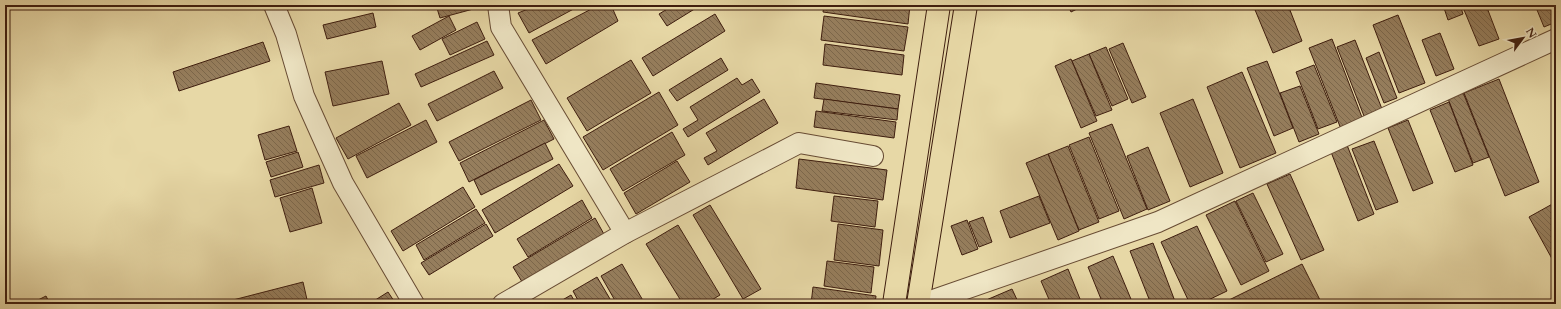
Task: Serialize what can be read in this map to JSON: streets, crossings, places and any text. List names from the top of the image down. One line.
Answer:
{"north":"top right"}
